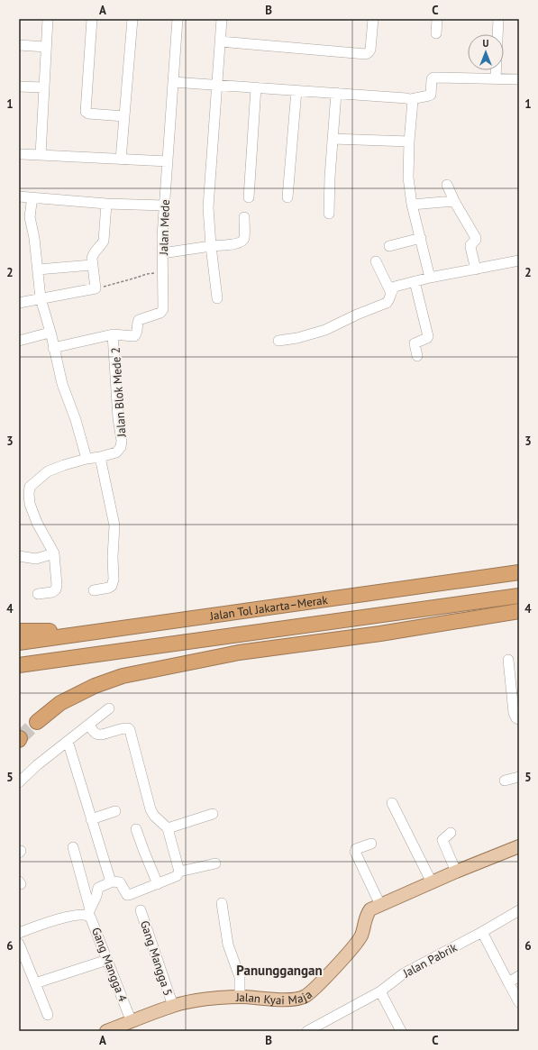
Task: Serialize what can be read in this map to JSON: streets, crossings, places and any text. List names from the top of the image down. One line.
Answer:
{"streets":{"highway":["Jalan Tol Jakarta–Merak"],"main road":["Jalan Kyai Maja"],"street":["Jalan Mede","Jalan Blok Mede 2","Gang Mangga 5","Jalan Pabrik","Gang Mangga 4"]},"crossings":[["Jalan Mede","Jalan Blok Mede 2"],["Gang Mangga 5","Jalan Kyai Maja"],["Gang Mangga 4","Jalan Kyai Maja"]],"districts":["Panunggangan"],"north":"top","grid":{"columns":["A","B","C"],"rows":["1","2","3","4","5","6"]}}
